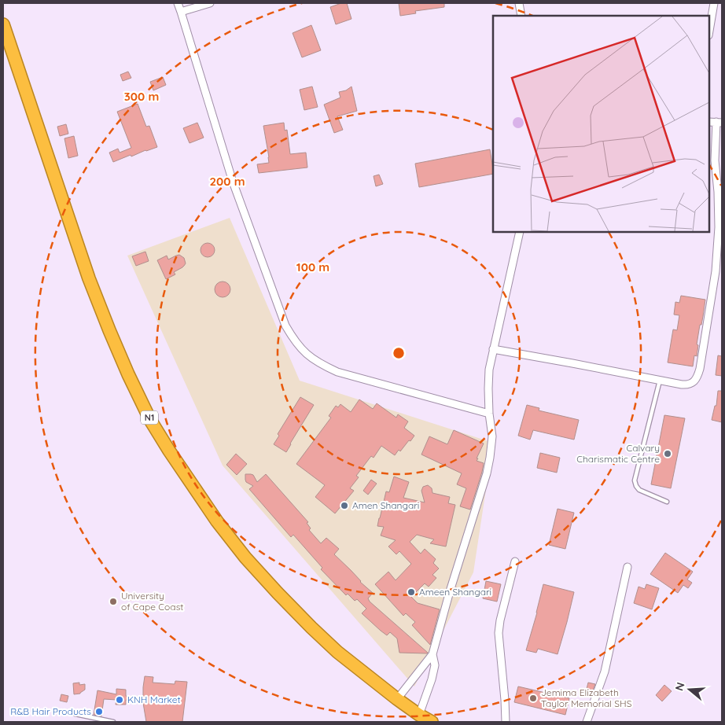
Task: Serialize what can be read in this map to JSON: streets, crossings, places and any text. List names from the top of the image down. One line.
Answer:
{"streets":{"highway":["N1"]},"places":["Calvary Charismatic Centre","Amen Shangari","Ameen Shangari","University of Cape Coast","Jemima Elizabeth Taylor Memorial SHS","KNH Market","R&B Hair Products"],"north":"left","rings":["300 m","200 m","100 m"]}
